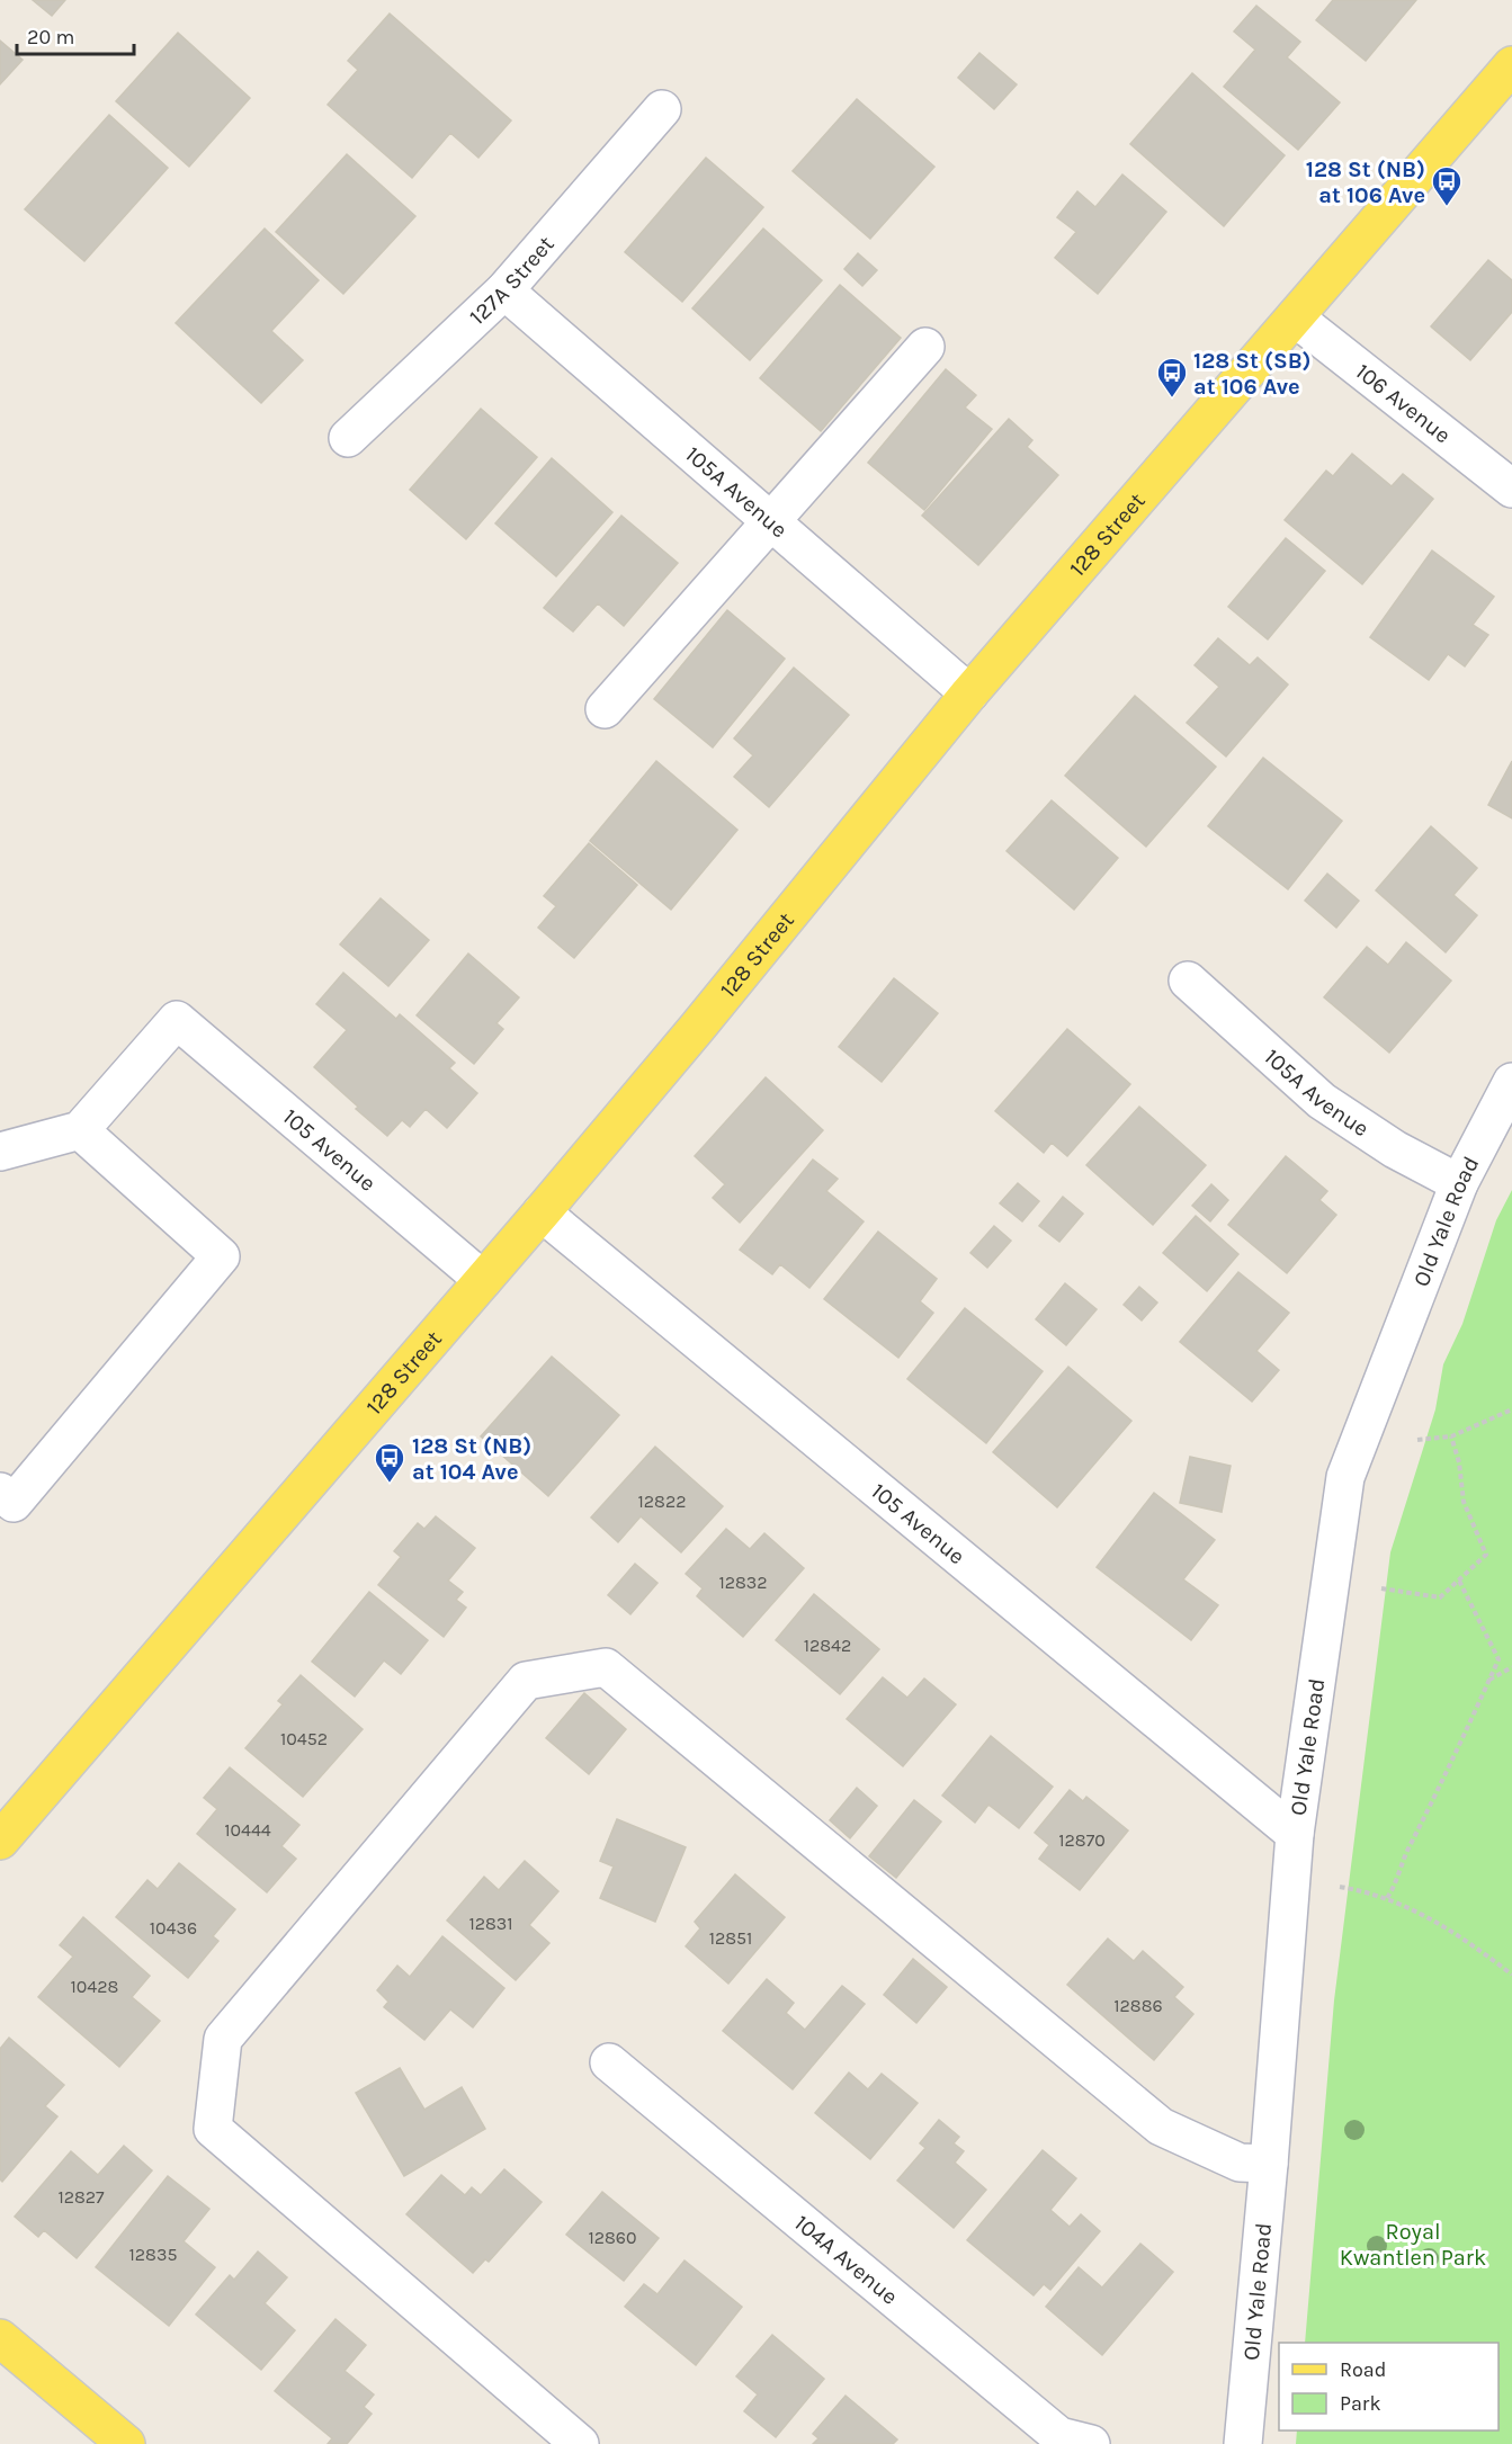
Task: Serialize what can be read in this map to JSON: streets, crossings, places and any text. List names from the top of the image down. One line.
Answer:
{"streets":{"main road":["128 Street"],"street":["127A Street","106 Avenue","105A Avenue","105 Avenue","Old Yale Road","104A Avenue"]},"crossings":[["127A Street","105A Avenue"],["106 Avenue","128 Street"],["105A Avenue","128 Street"],["105A Avenue","Old Yale Road"],["128 Street","105 Avenue"],["105 Avenue","Old Yale Road"]],"parks":["Royal Kwantlen Park"],"places":{"bus stop":["128 St (NB) at 106 Ave","128 St (SB) at 106 Ave","128 St (NB) at 104 Ave"]},"house_numbers":["12822","12832","12842","10452","10444","12870","12831","10436","12851","10428","12886","12827","12860","12835"],"legend":["Road","Park"],"scale_bar":"20 m"}
